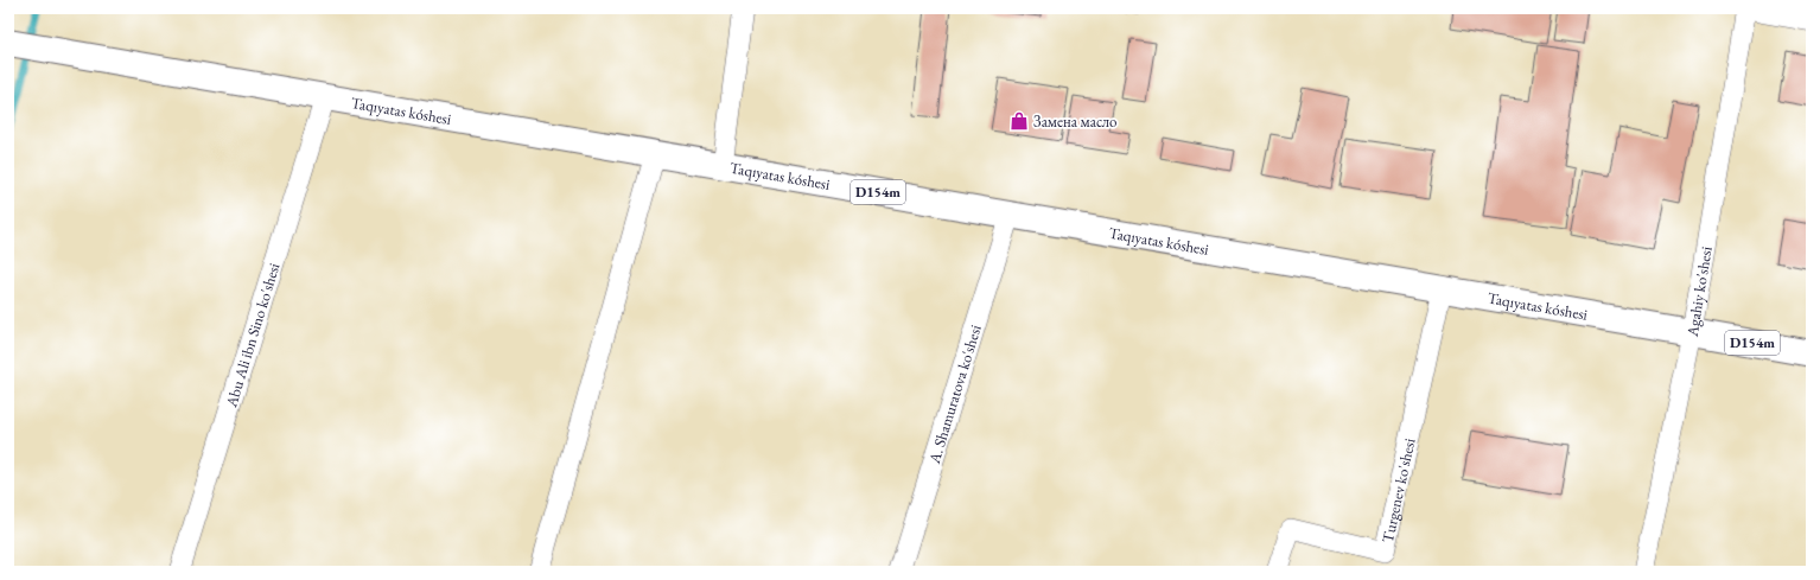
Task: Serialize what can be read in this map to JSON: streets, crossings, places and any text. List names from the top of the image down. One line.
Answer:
{"streets":{"main road":["Taqıyatas kóshesi","D154m"],"street":["Agahiy ko'shesi","Abu Ali ibn Sino ko'shesi","A. Shamuratova ko'shesi","Turgenev ko'shesi"]},"crossings":[["Taqıyatas kóshesi","D154m"],["Taqıyatas kóshesi","Agahiy ko'shesi"],["Taqıyatas kóshesi","Abu Ali ibn Sino ko'shesi"],["Taqıyatas kóshesi","A. Shamuratova ko'shesi"],["Taqıyatas kóshesi","Turgenev ko'shesi"],["D154m","Agahiy ko'shesi"]],"places":{"shop":["Замена масло"]}}
